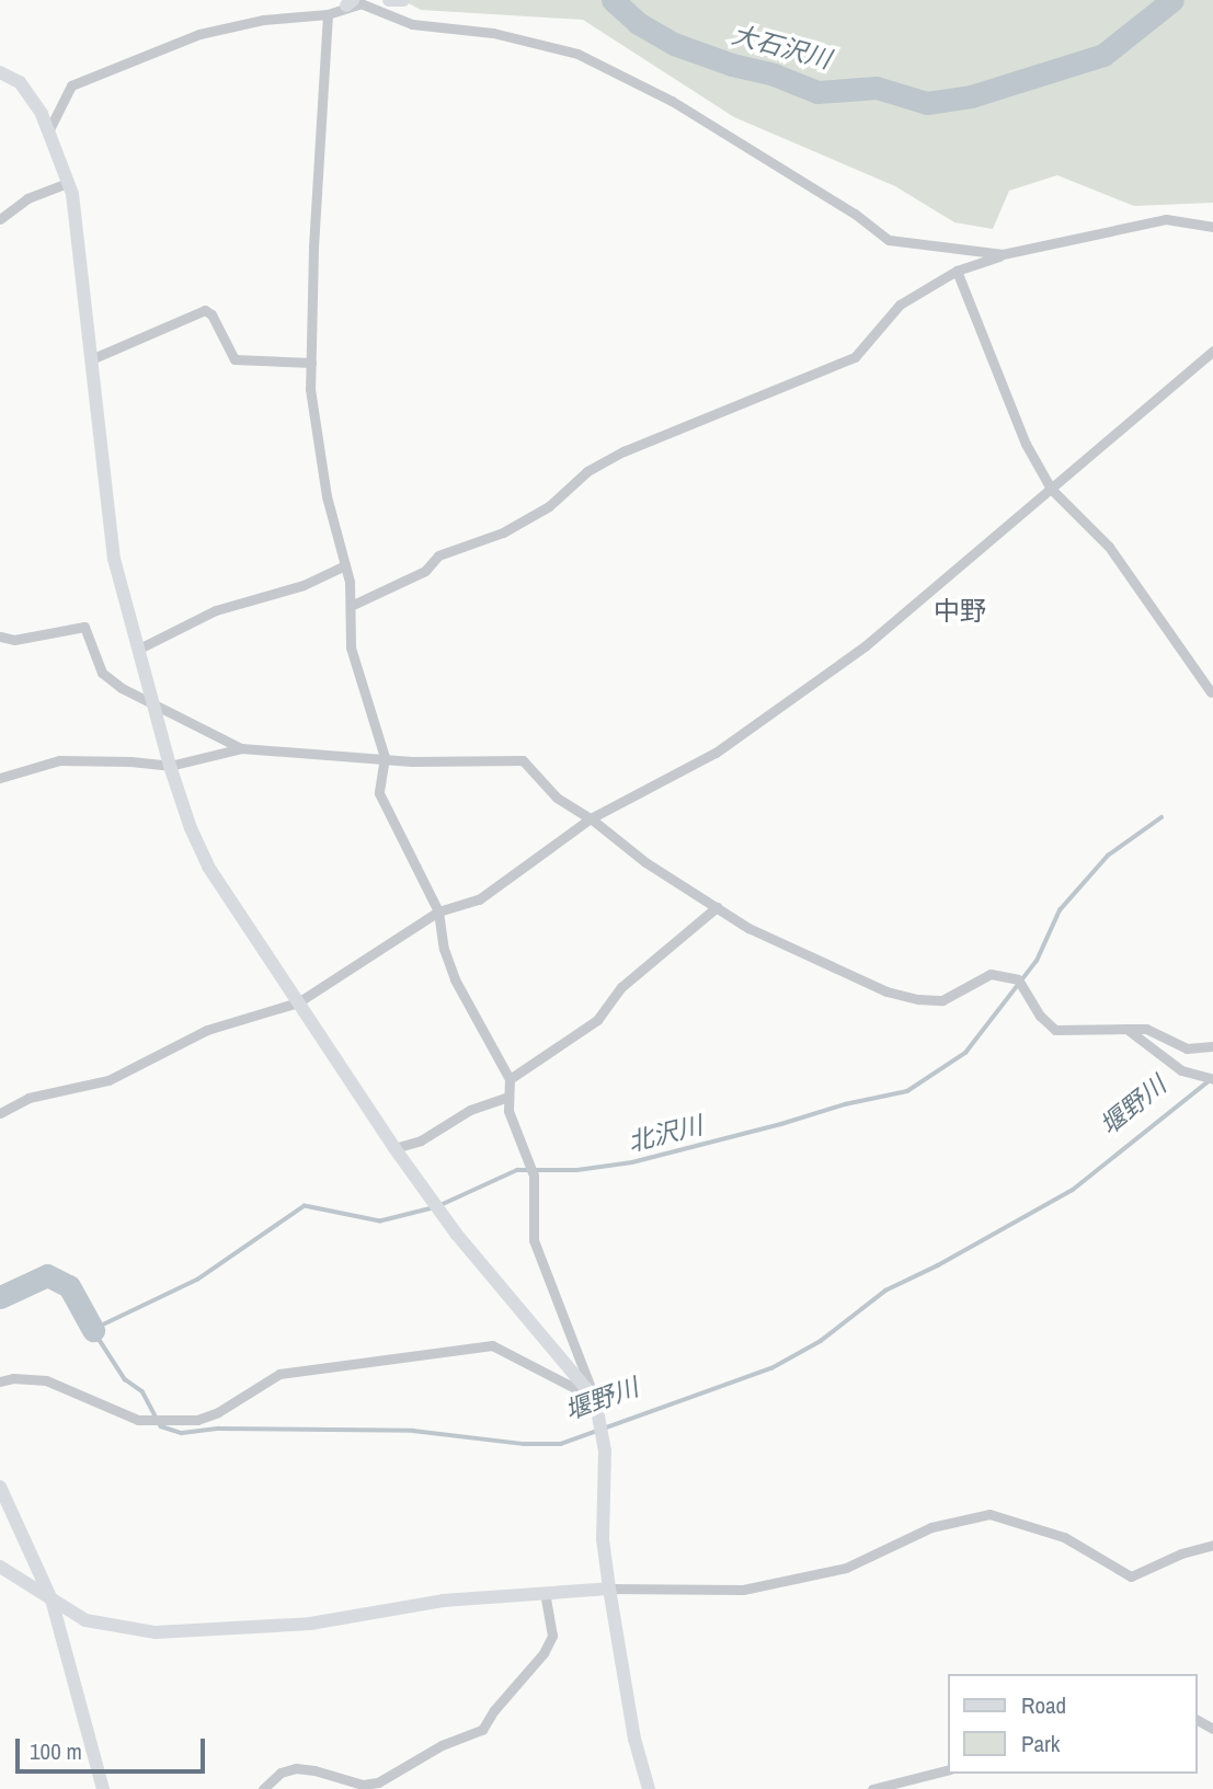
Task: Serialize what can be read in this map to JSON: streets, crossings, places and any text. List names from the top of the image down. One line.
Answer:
{"districts":["中野"],"water":["大石沢川","堰野川","北沢川"],"legend":["Road","Park"],"scale_bar":"100 m"}
